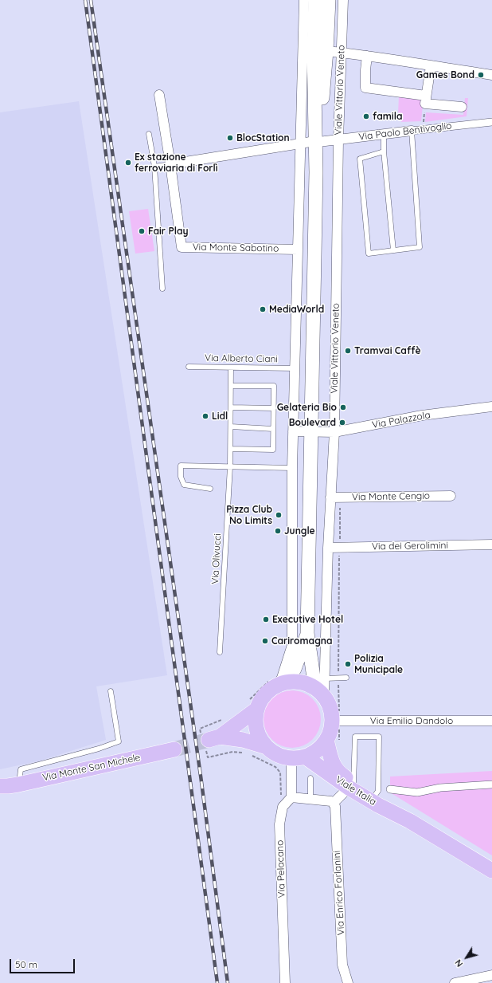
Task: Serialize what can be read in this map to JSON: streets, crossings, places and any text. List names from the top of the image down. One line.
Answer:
{"streets":{"main road":["Viale Vittorio Veneto","Via Monte San Michele","Viale Italia"],"street":["Via Paolo Bentivoglio","Via Monte Sabotino","Via Palazzola","Via Monte Cengio","Via dei Gerolimini","Via Emilio Dandolo","Via Pelacano","Via Enrico Forlanini"],"lane":["Via Alberto Ciani","Via Olivucci"]},"crossings":[["Viale Vittorio Veneto","Via Paolo Bentivoglio"],["Viale Vittorio Veneto","Via Monte Sabotino"],["Viale Vittorio Veneto","Via Alberto Ciani"],["Viale Vittorio Veneto","Via Palazzola"],["Viale Vittorio Veneto","Via Monte Cengio"],["Viale Vittorio Veneto","Via dei Gerolimini"],["Viale Vittorio Veneto","Via Emilio Dandolo"],["Viale Vittorio Veneto","Viale Italia"],["Via Paolo Bentivoglio","Via Monte Sabotino"],["Via Alberto Ciani","Via Olivucci"],["Via Emilio Dandolo","Viale Italia"]],"places":["Games Bond","famila","BlocStation","Ex stazione ferroviaria di Forlì","Fair Play","MediaWorld","Tramvai Caffè","Gelateria Bio","Lidl","Boulevard","Pizza Club No Limits","Jungle","Executive Hotel","Cariromagna","Polizia Municipale"],"scale_bar":"50 m","north":"bottom left"}
